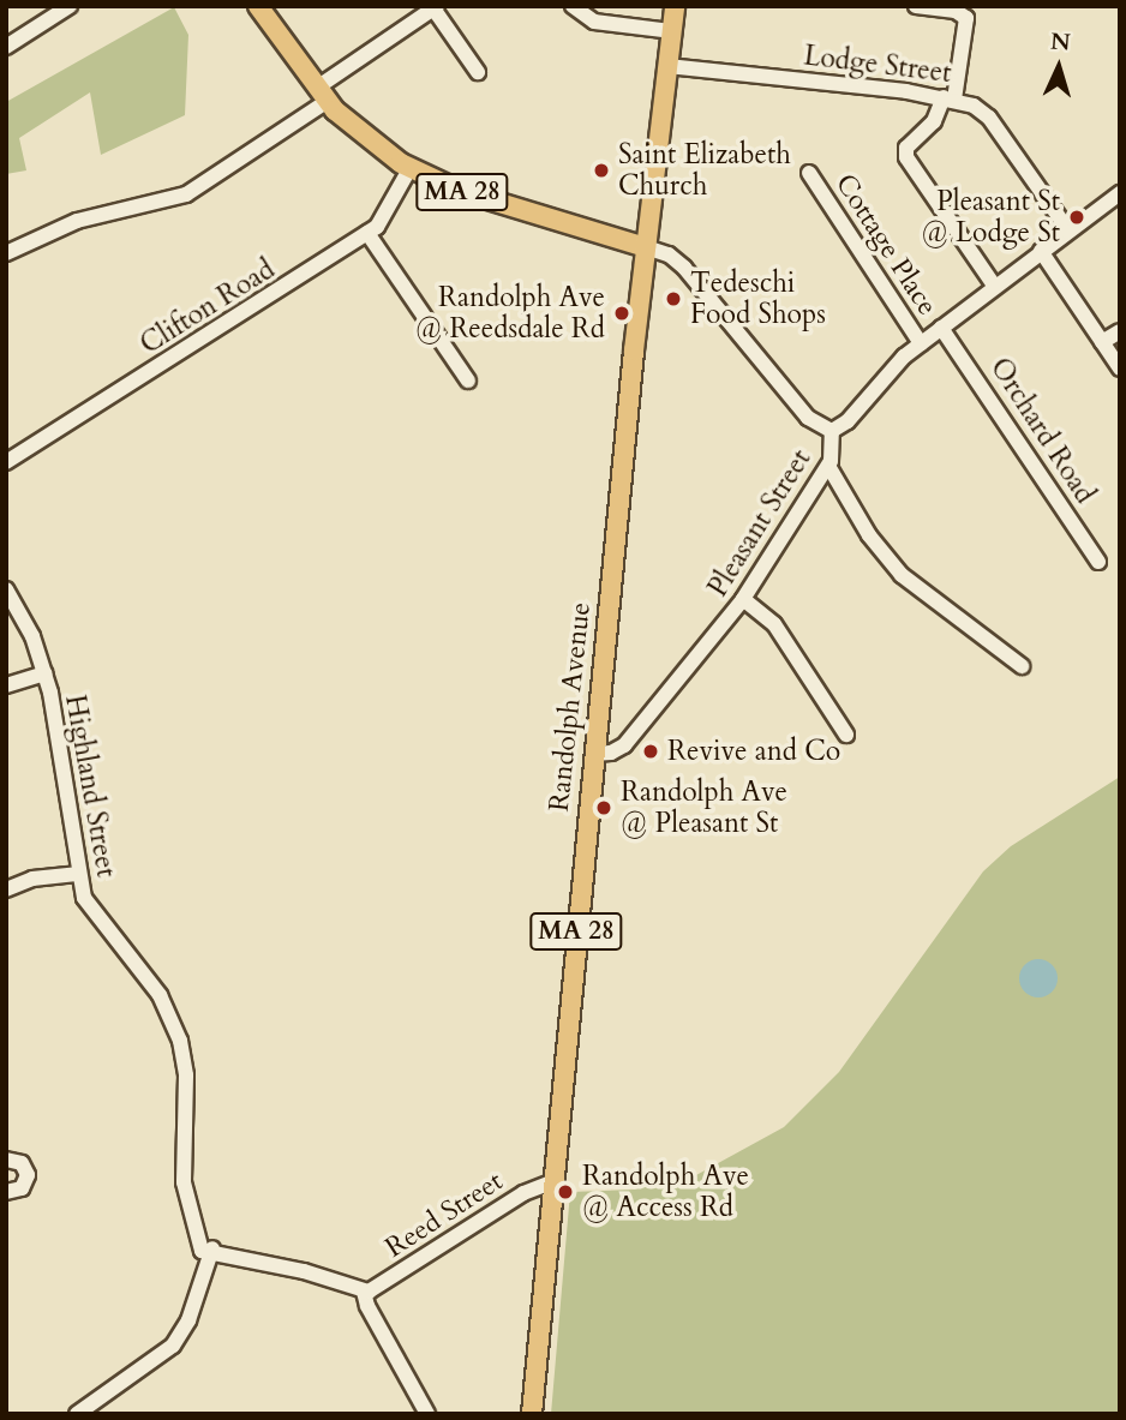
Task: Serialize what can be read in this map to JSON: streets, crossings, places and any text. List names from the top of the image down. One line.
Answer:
{"streets":{"main road":["MA 28","Randolph Avenue"],"street":["Lodge Street","Cottage Place","Clifton Road","Orchard Road","Pleasant Street","Highland Street","Reed Street"]},"crossings":[["Lodge Street","Pleasant Street"],["Lodge Street","Randolph Avenue"],["MA 28","Clifton Road"],["MA 28","Randolph Avenue"],["Cottage Place","Pleasant Street"],["Orchard Road","Pleasant Street"],["Pleasant Street","Randolph Avenue"],["Randolph Avenue","Reed Street"]],"places":["Saint Elizabeth Church","Pleasant St @ Lodge St","Tedeschi Food Shops","Randolph Ave @ Reedsdale Rd","Revive and Co","Randolph Ave @ Pleasant St","Randolph Ave @ Access Rd"],"north":"top"}
